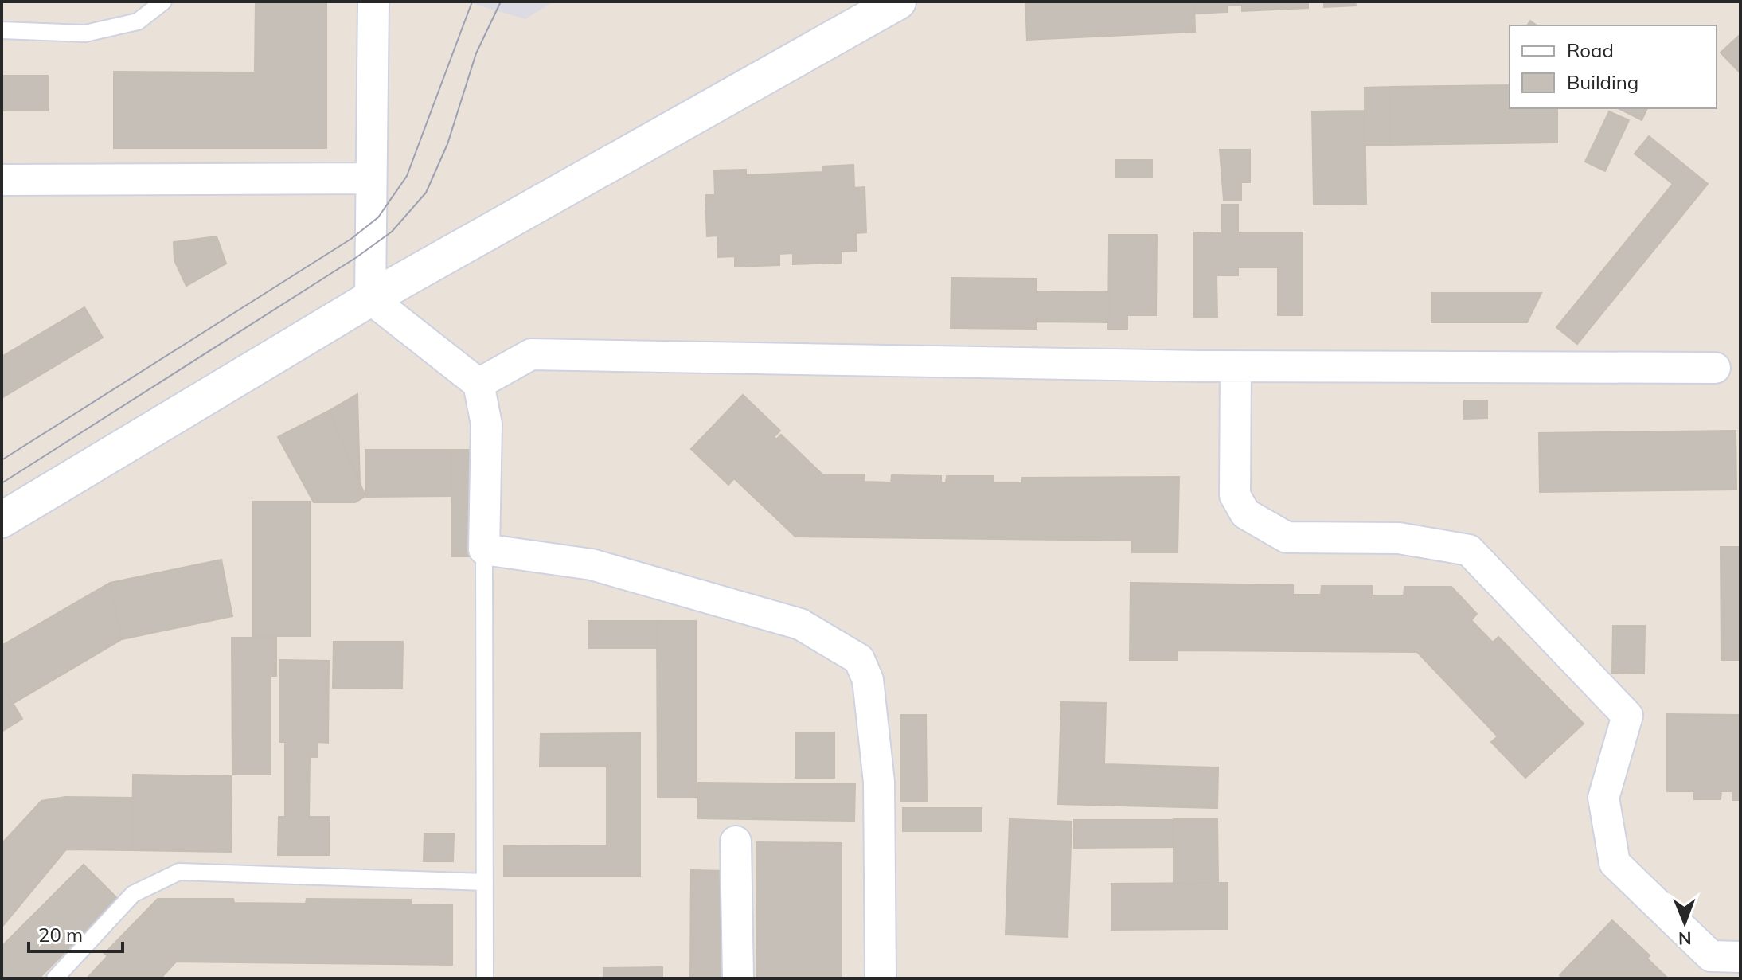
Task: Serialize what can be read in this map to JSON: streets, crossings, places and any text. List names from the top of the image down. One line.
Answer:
{"legend":["Road","Building"],"scale_bar":"20 m","north":"bottom"}
